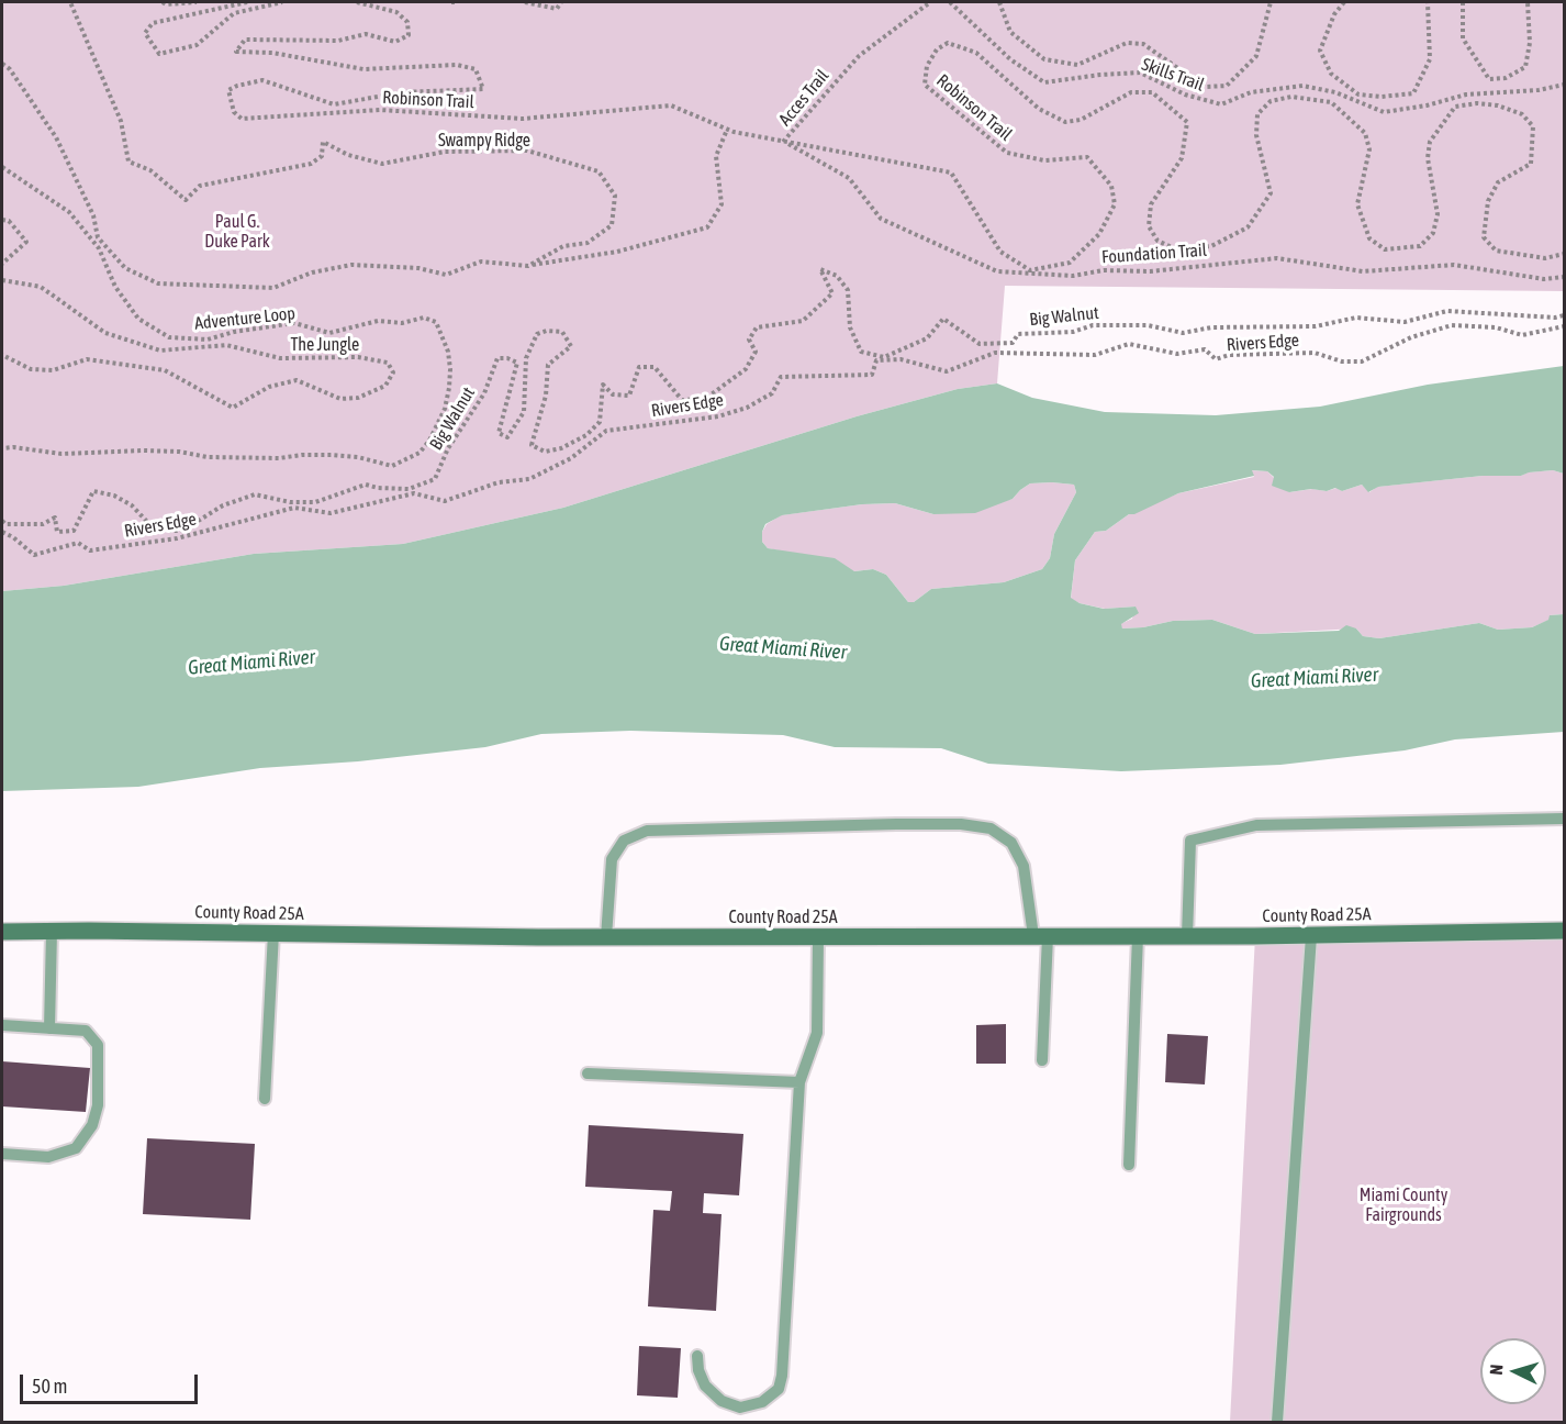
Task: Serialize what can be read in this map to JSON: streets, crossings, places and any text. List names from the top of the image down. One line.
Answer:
{"streets":{"main road":["County Road 25A"],"path":["Skills Trail","Acces Trail","Robinson Trail","Swampy Ridge","Foundation Trail","Big Walnut","Adventure Loop","Rivers Edge","The Jungle"]},"crossings":[["Acces Trail","Robinson Trail"],["Acces Trail","Foundation Trail"],["Robinson Trail","Foundation Trail"]],"water":["Great Miami River"],"parks":["Paul G. Duke Park","Miami County Fairgrounds"],"scale_bar":"50 m","north":"left"}
